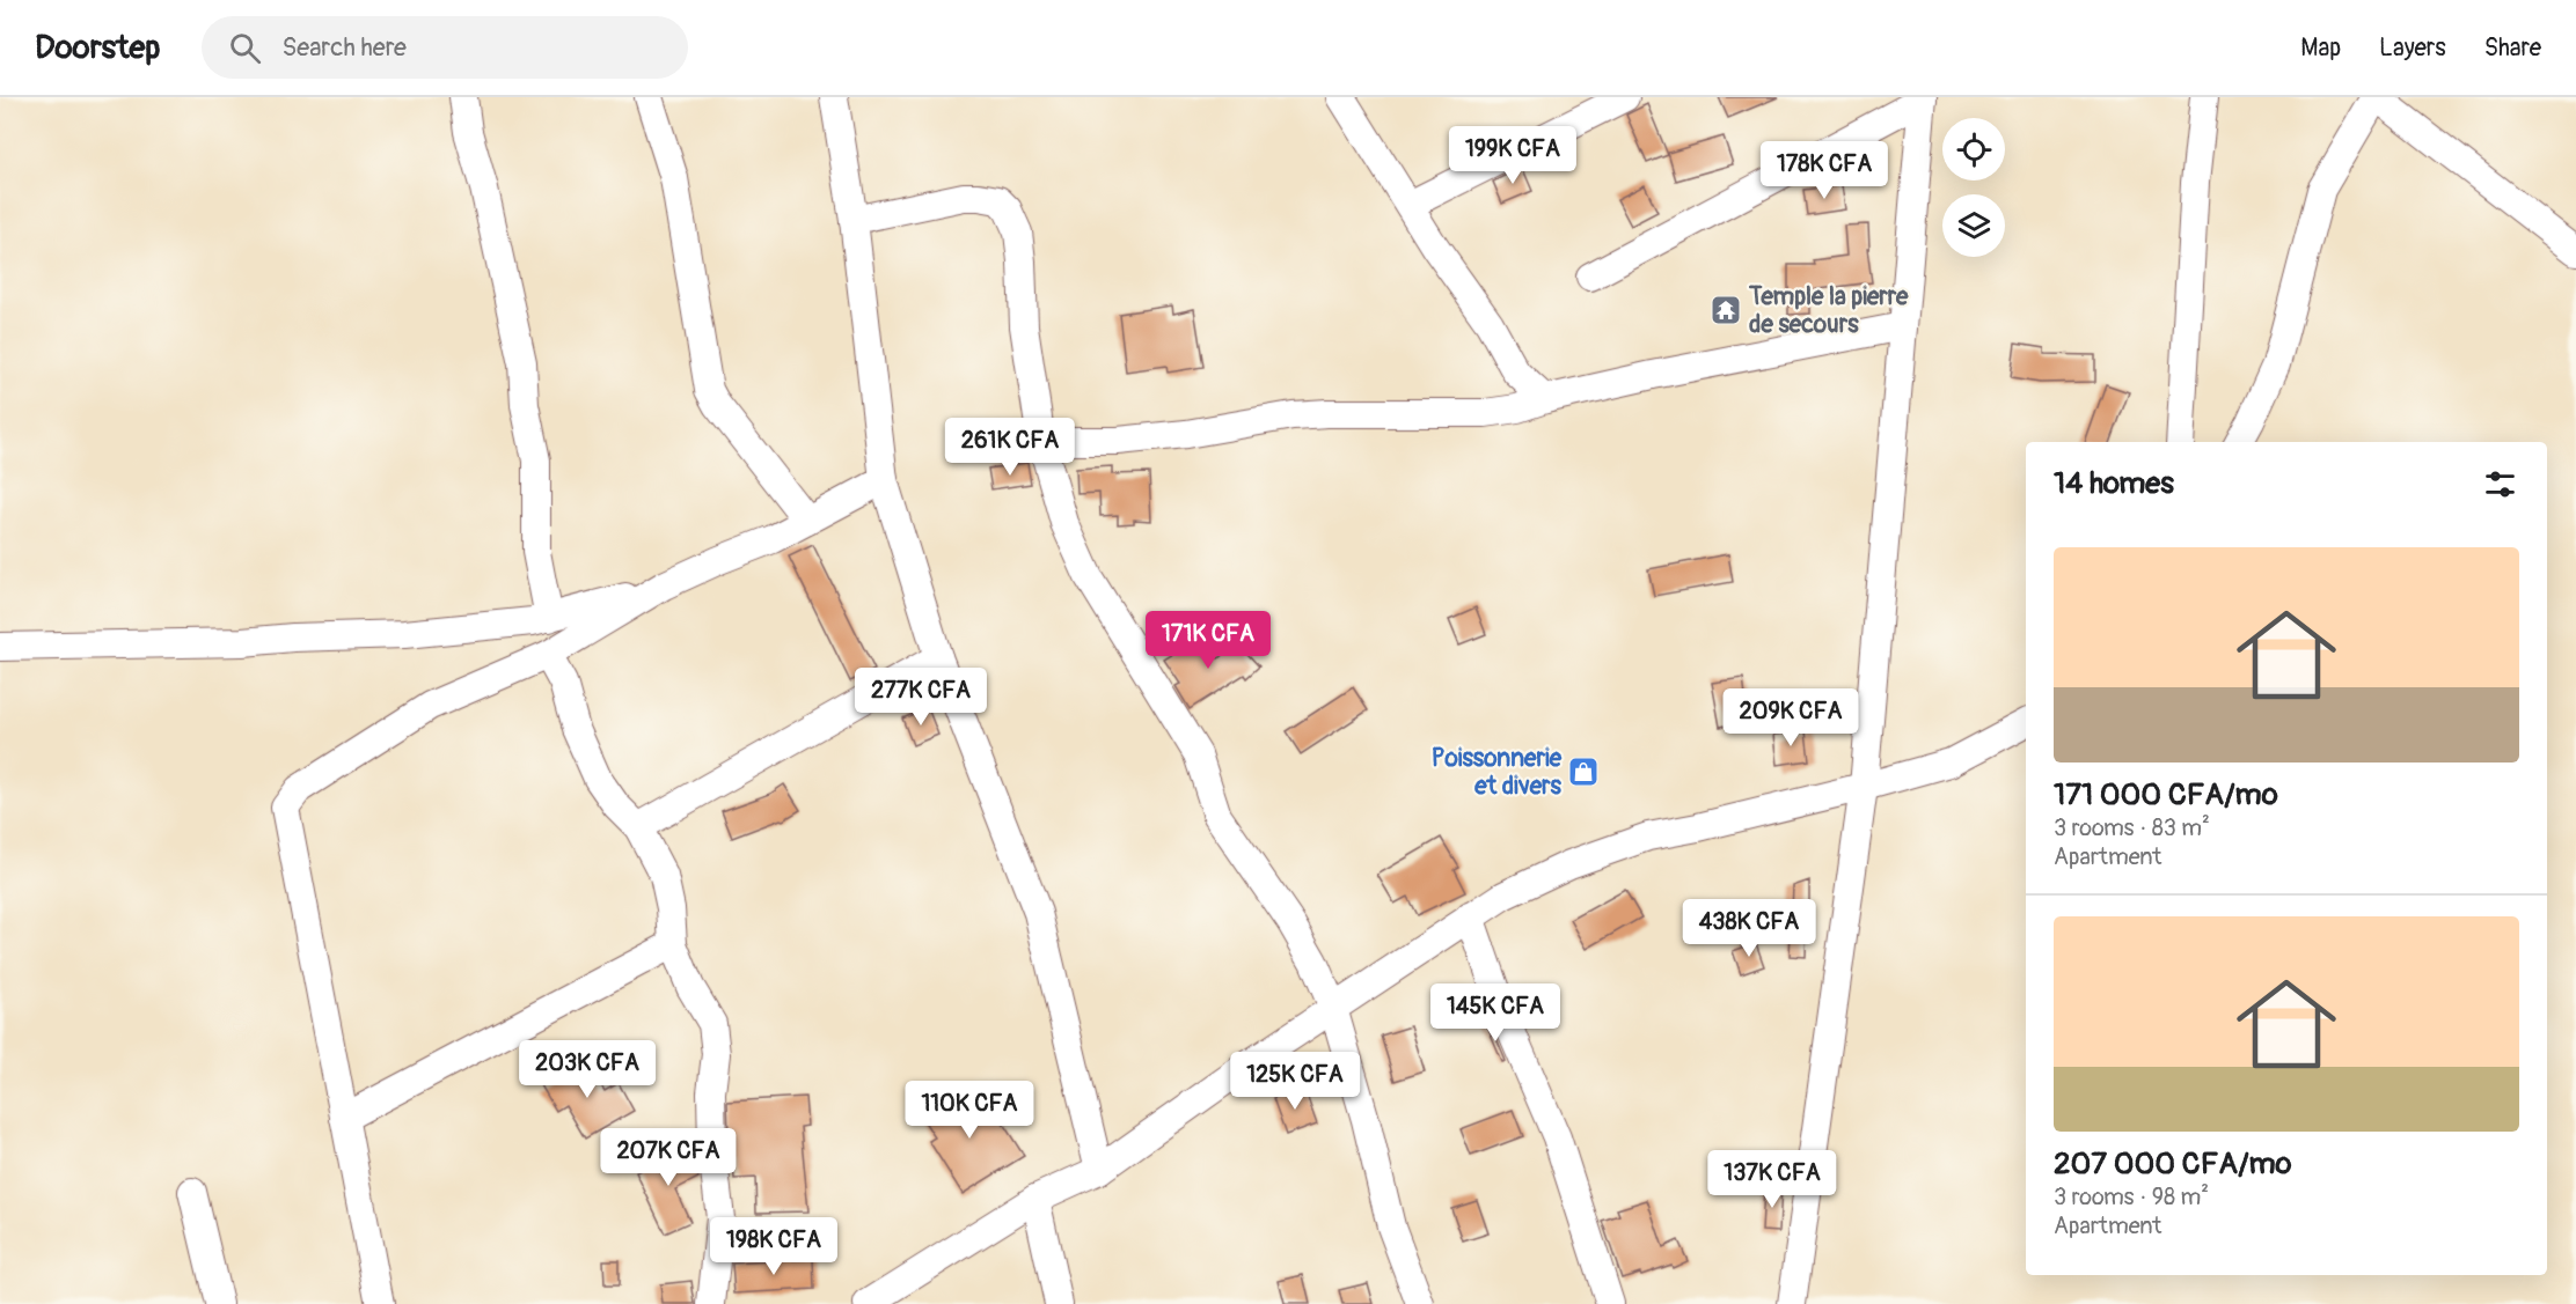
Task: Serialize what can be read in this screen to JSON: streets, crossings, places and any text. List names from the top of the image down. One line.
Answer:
{"places":{"temple":["Temple la pierre de secours"],"shop":["Poissonnerie et divers"]},"page":{"header":"Doorstep","search":"Search here","nav":["Map","Layers","Share"],"price":["199K CFA","178K CFA","261K CFA","171K CFA","277K CFA","209K CFA","438K CFA","145K CFA","203K CFA","125K CFA","110K CFA","207K CFA","137K CFA","198K CFA"],"heading":"14 homes","list":[{"name":"171 000 CFA/mo","note":"3 rooms · 83 m² · Apartment"},{"name":"207 000 CFA/mo","note":"3 rooms · 98 m² · Apartment"}]}}
